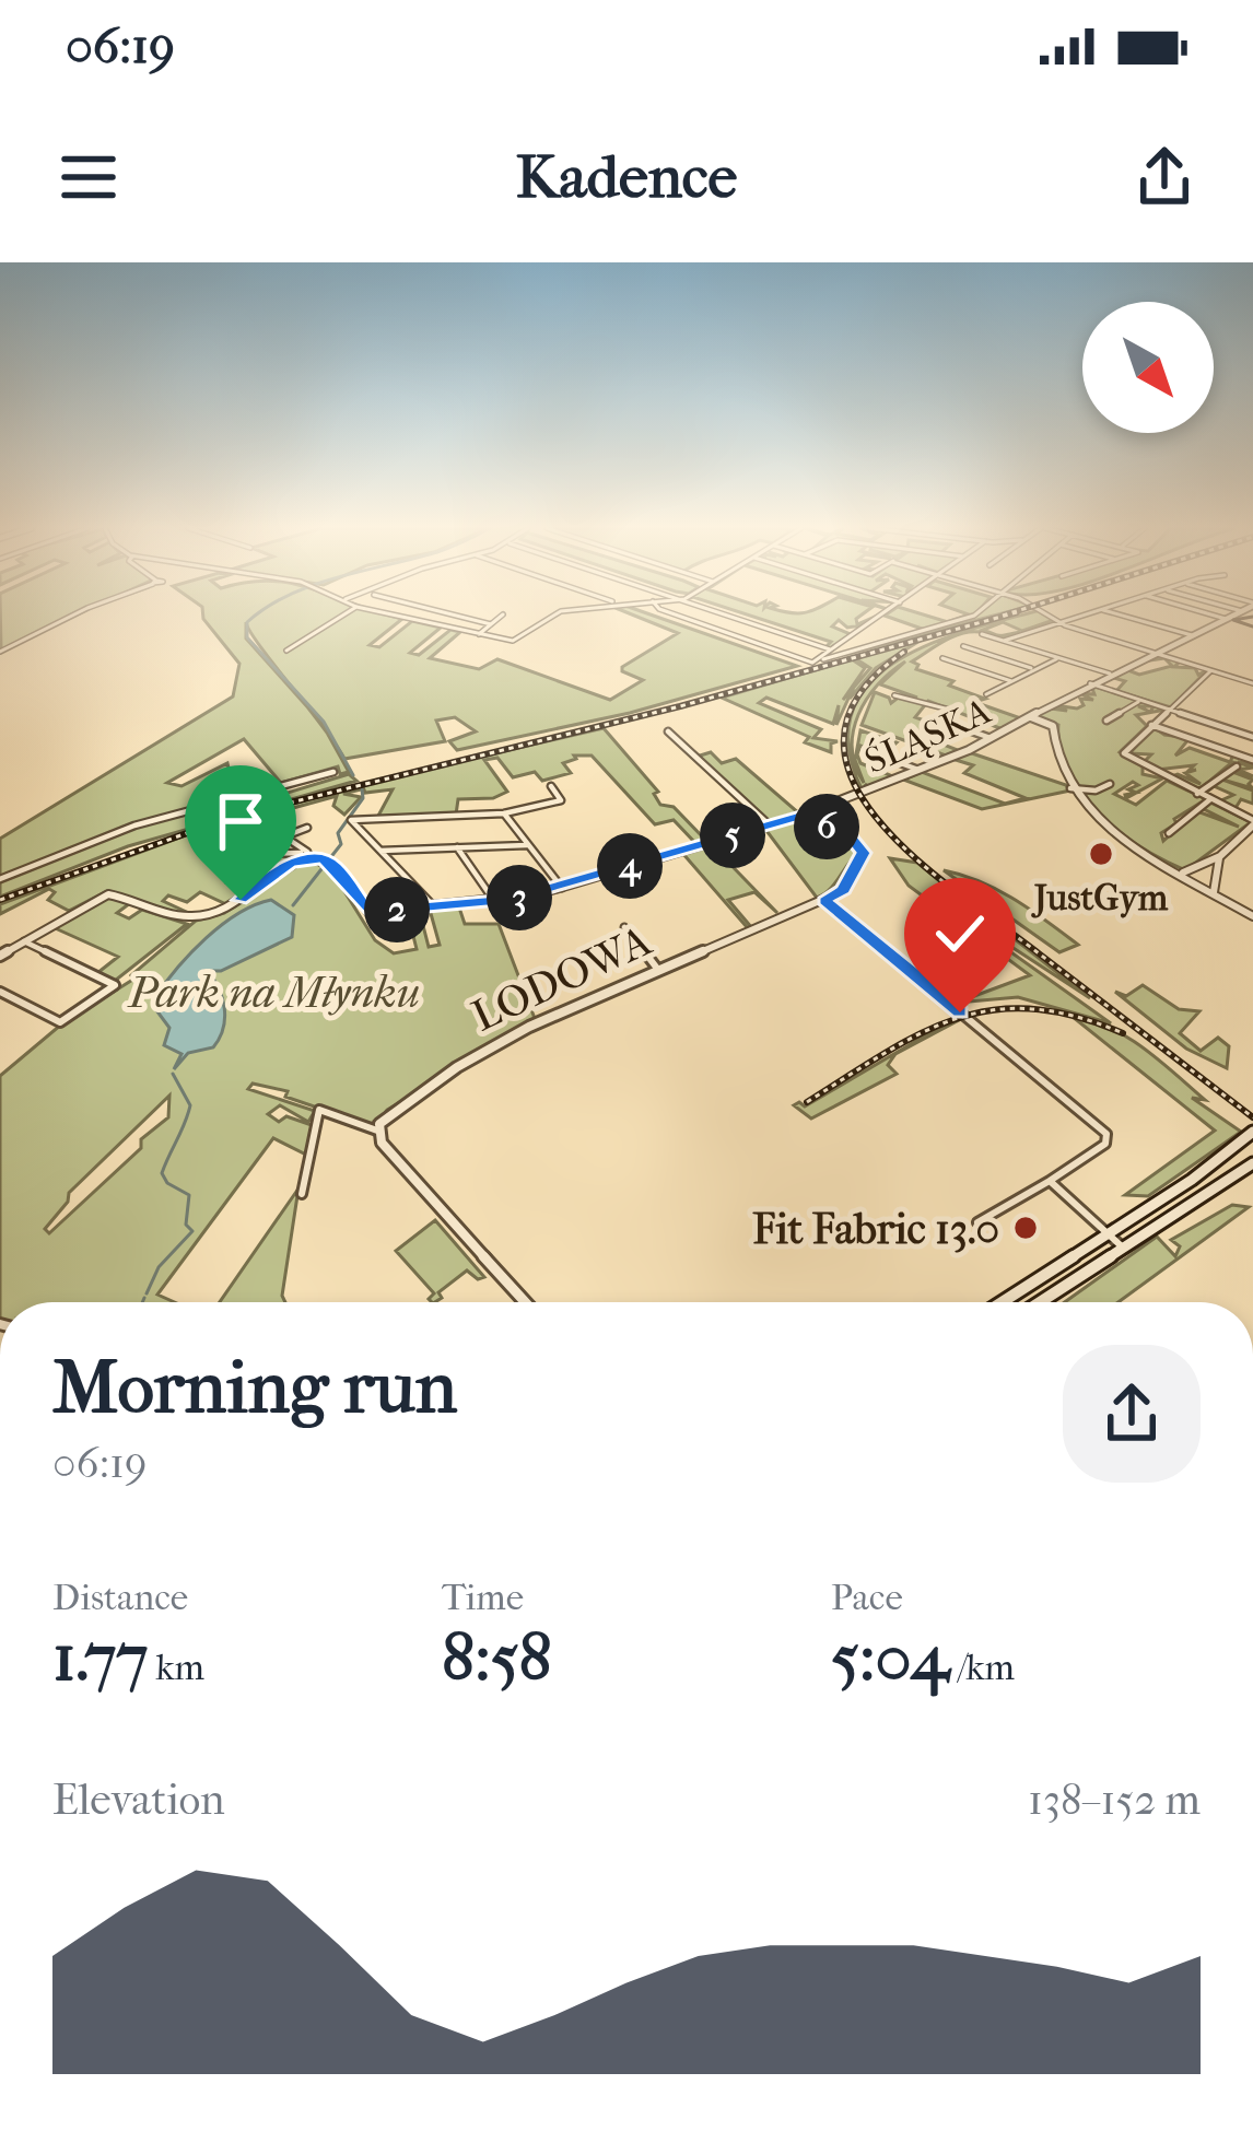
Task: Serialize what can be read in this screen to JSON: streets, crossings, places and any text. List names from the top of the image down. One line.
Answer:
{"streets":{"street":["ŚLĄSKA","LODOWA"]},"crossings":[["ŚLĄSKA","LODOWA"]],"parks":["Park na Młynku"],"places":["JustGym","Fit Fabric 13.0"],"north":"bottom right","page":{"status":"06:19","header":"Kadence","pins":["6","5","4","3","2"],"heading":["Morning run","06:19"],"stats":[["Distance","1.77 km"],["Time","8:58"],["Pace","5:04 /km"]],"chart":["Elevation","138–152 m"]}}
